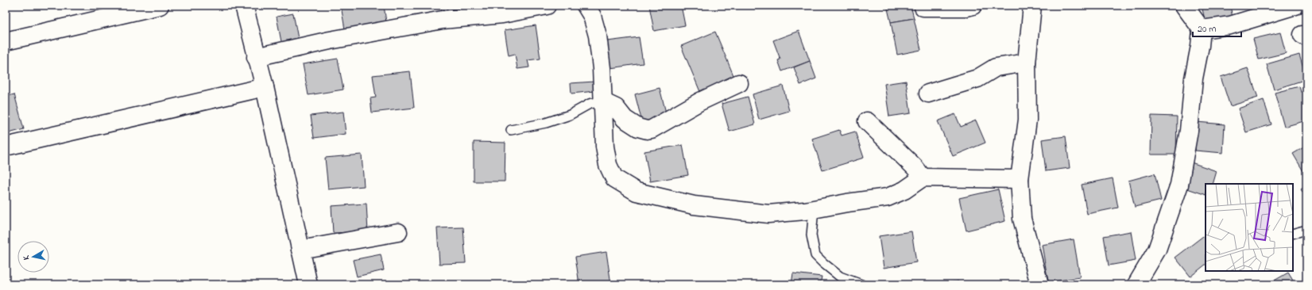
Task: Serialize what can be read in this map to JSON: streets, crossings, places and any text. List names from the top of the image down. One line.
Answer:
{"scale_bar":"20 m","north":"left"}
